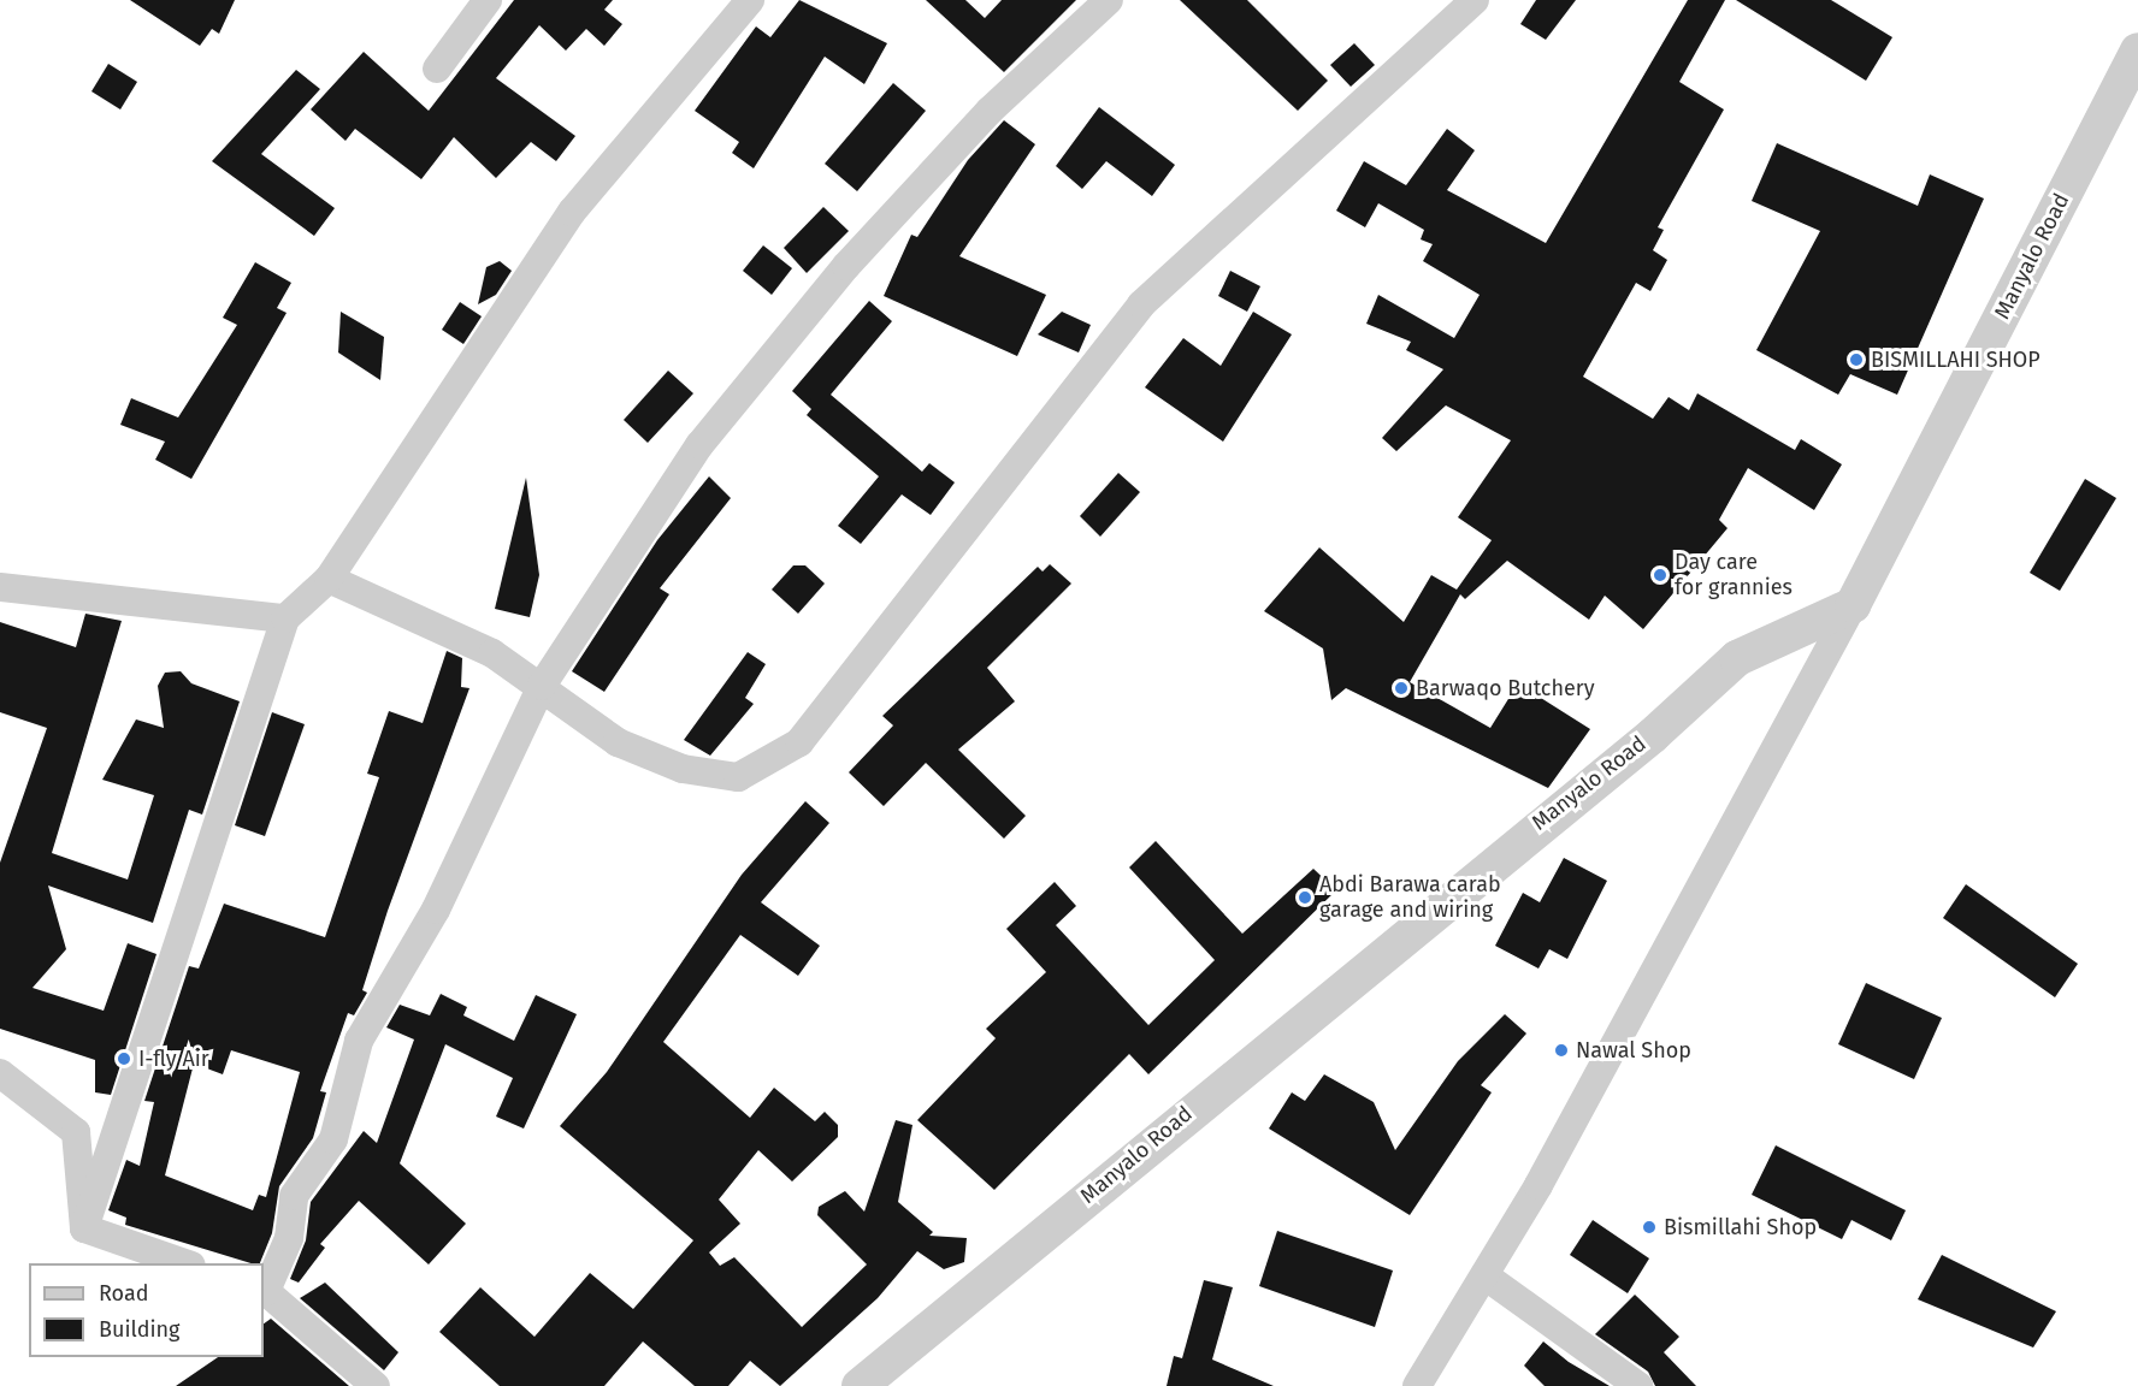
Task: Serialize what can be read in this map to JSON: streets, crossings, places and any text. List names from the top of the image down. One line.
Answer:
{"streets":{"street":["Manyalo Road"]},"places":["BISMILLAHI SHOP","Day care for grannies","Barwaqo Butchery","Abdi Barawa carab garage and wiring","Nawal Shop","I-fly Air","Bismillahi Shop"],"legend":["Road","Building"]}
